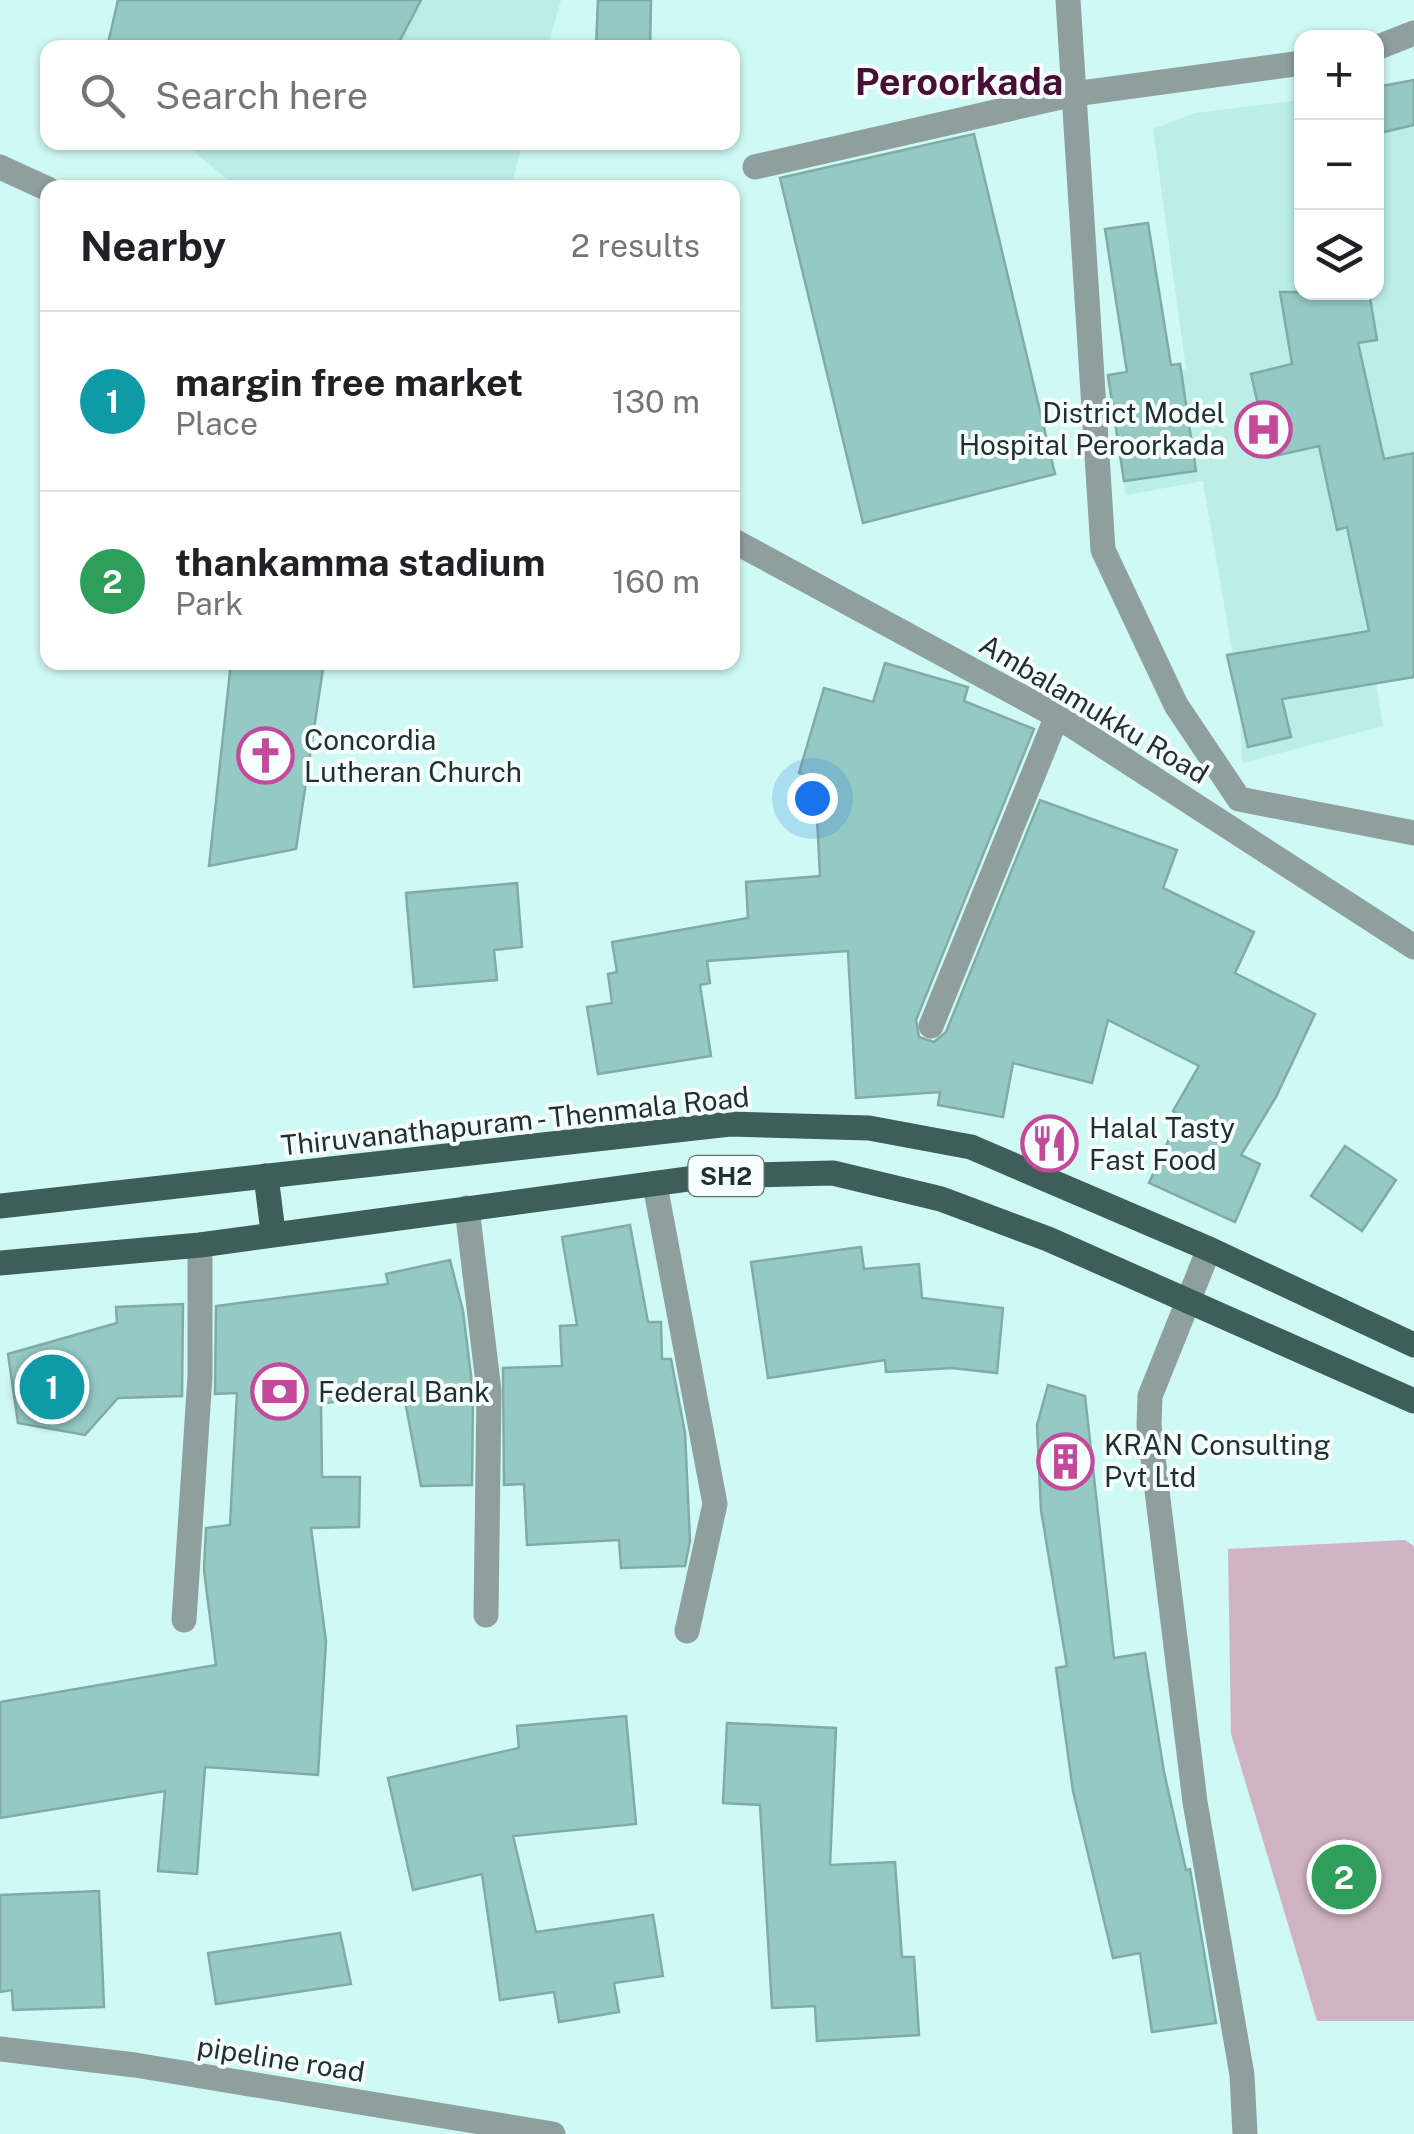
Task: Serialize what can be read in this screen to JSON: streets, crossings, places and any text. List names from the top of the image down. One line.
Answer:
{"streets":{"main road":["Thiruvanathapuram - Thenmala Road","SH2"],"street":["Ambalamukku Road","pipeline road"]},"districts":["Peroorkada"],"places":{"hospital":["District Model Hospital Peroorkada"],"church":["Concordia Lutheran Church"],"restaurant":["Halal Tasty Fast Food"],"bank":["Federal Bank"],"building":["KRAN Consulting Pvt Ltd"]},"page":{"map_buttons":["+","−"],"search":"Search here","heading":["Nearby","2 results"],"list":[{"mark":"1","name":"margin free market","note":"Place","value":"130 m"},{"mark":"2","name":"thankamma stadium","note":"Park","value":"160 m"}],"pins":["1","2"]}}
